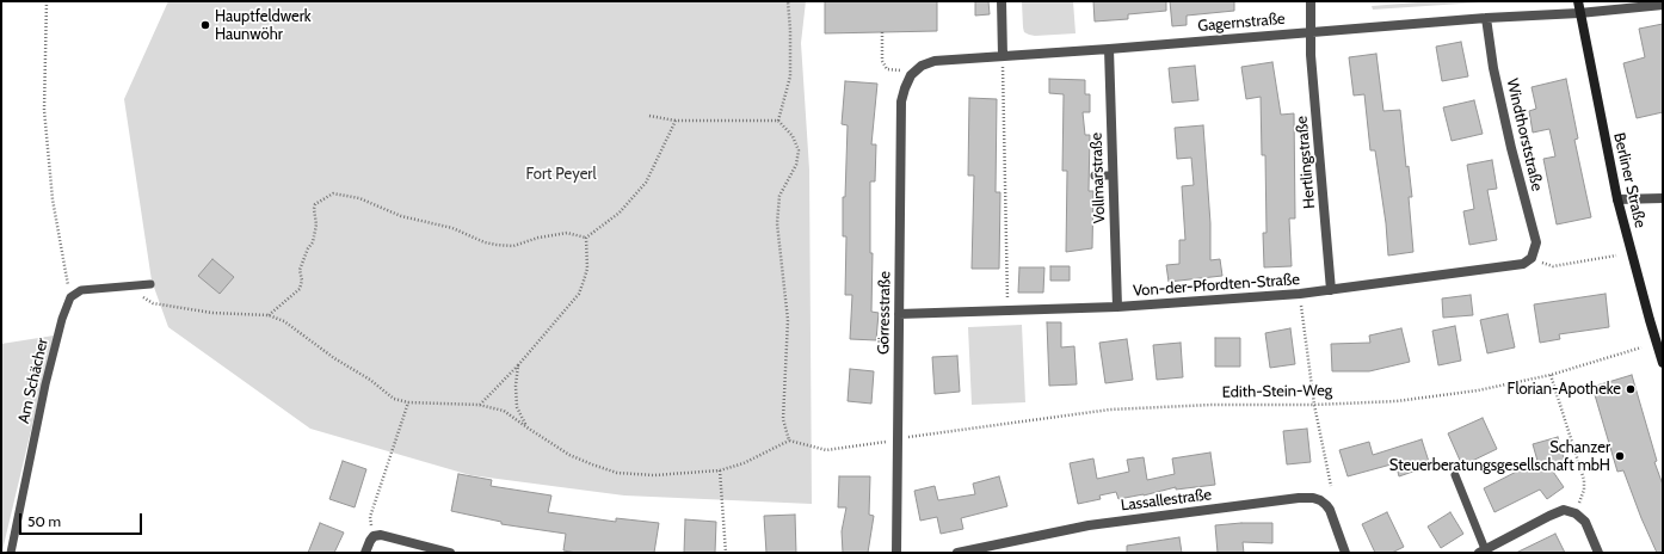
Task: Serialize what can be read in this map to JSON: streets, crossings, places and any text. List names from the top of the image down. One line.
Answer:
{"streets":{"street":["Gagernstraße","Windthorststraße","Hertlingstraße","Vollmarstraße","Berliner Straße","Von-der-Pfordten-Straße","Görresstraße","Lassallestraße"],"lane":["Am Schächer"],"path":["Edith-Stein-Weg"]},"crossings":[["Gagernstraße","Windthorststraße"],["Gagernstraße","Hertlingstraße"],["Gagernstraße","Vollmarstraße"],["Gagernstraße","Berliner Straße"],["Gagernstraße","Görresstraße"],["Windthorststraße","Von-der-Pfordten-Straße"],["Hertlingstraße","Von-der-Pfordten-Straße"],["Vollmarstraße","Von-der-Pfordten-Straße"],["Von-der-Pfordten-Straße","Görresstraße"]],"parks":["Fort Peyerl"],"places":["Hauptfeldwerk Haunwöhr","Florian-Apotheke","Schanzer Steuerberatungsgesellschaft mbH"],"scale_bar":"50 m"}
